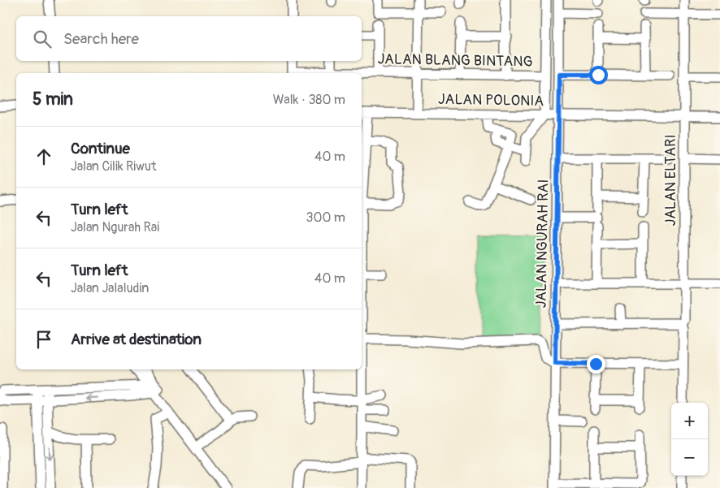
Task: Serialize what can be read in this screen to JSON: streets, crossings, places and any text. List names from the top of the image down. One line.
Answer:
{"streets":{"street":["JALAN BLANG BINTANG","JALAN POLONIA","JALAN ELTARI","JALAN NGURAH RAI"]},"crossings":[["JALAN POLONIA","JALAN ELTARI"],["JALAN POLONIA","JALAN NGURAH RAI"]],"page":{"search":"Search here","heading":["5 min","Walk · 380 m"],"list":[["Continue","Jalan Cilik Riwut","40 m"],["Turn left","Jalan Ngurah Rai","300 m"],["Turn left","Jalan Jalaludin","40 m"],"Arrive at destination"],"map_buttons":["+","−"]}}
